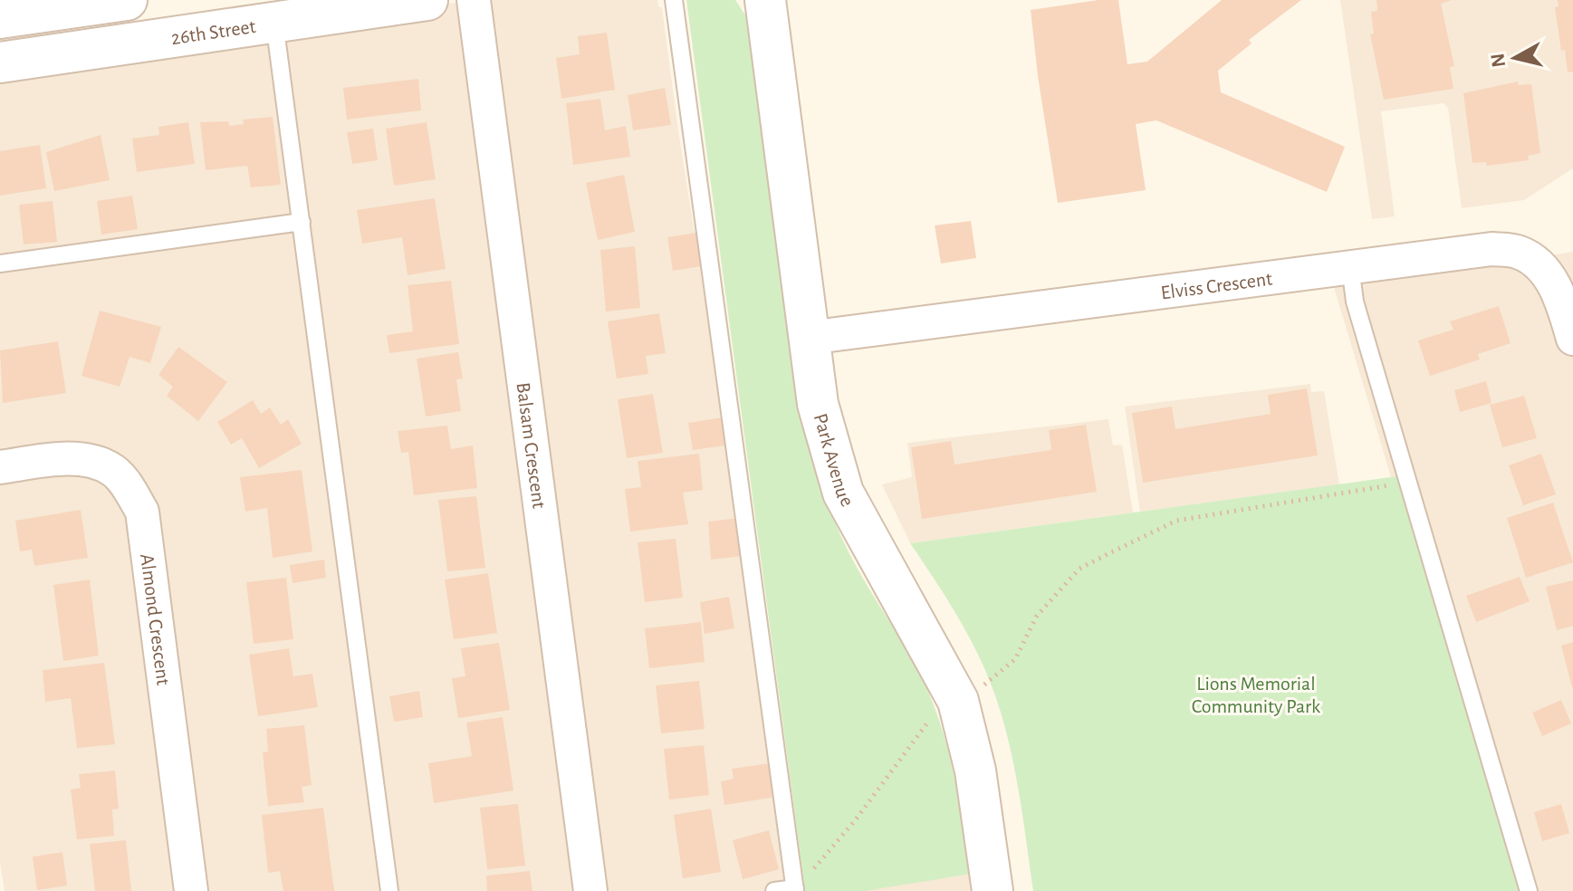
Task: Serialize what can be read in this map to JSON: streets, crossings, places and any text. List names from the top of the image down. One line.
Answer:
{"streets":{"street":["26th Street","Elviss Crescent","Balsam Crescent","Park Avenue","Almond Crescent"]},"crossings":[["Elviss Crescent","Park Avenue"]],"parks":["Lions Memorial Community Park"],"north":"left"}
